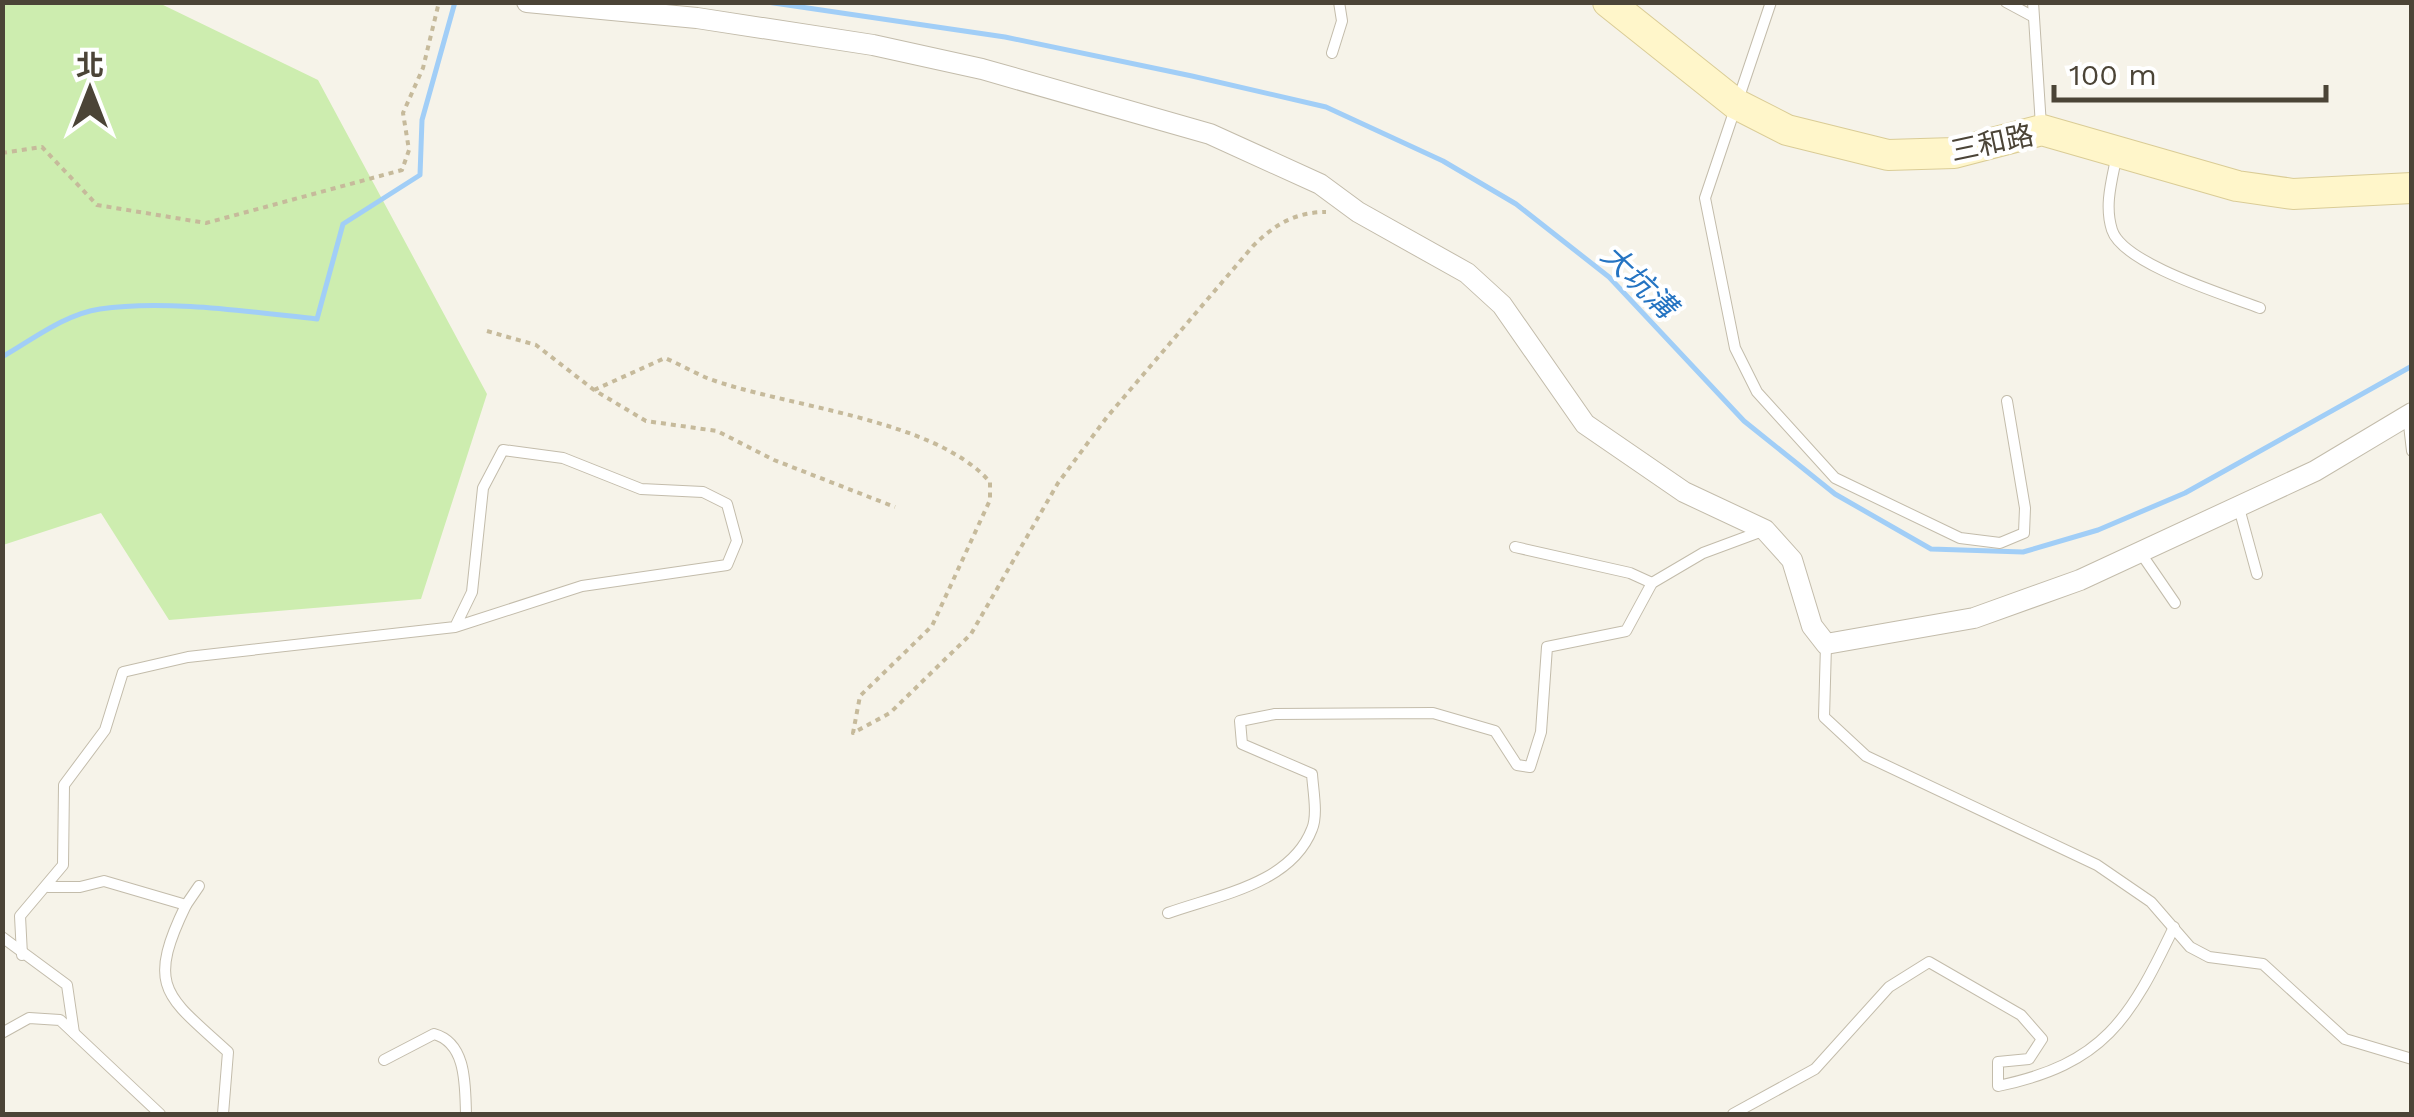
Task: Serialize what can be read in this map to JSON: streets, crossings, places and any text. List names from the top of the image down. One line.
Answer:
{"streets":{"main road":["三和路"]},"water":["大坑溝"],"scale_bar":"100 m","north":"top"}
